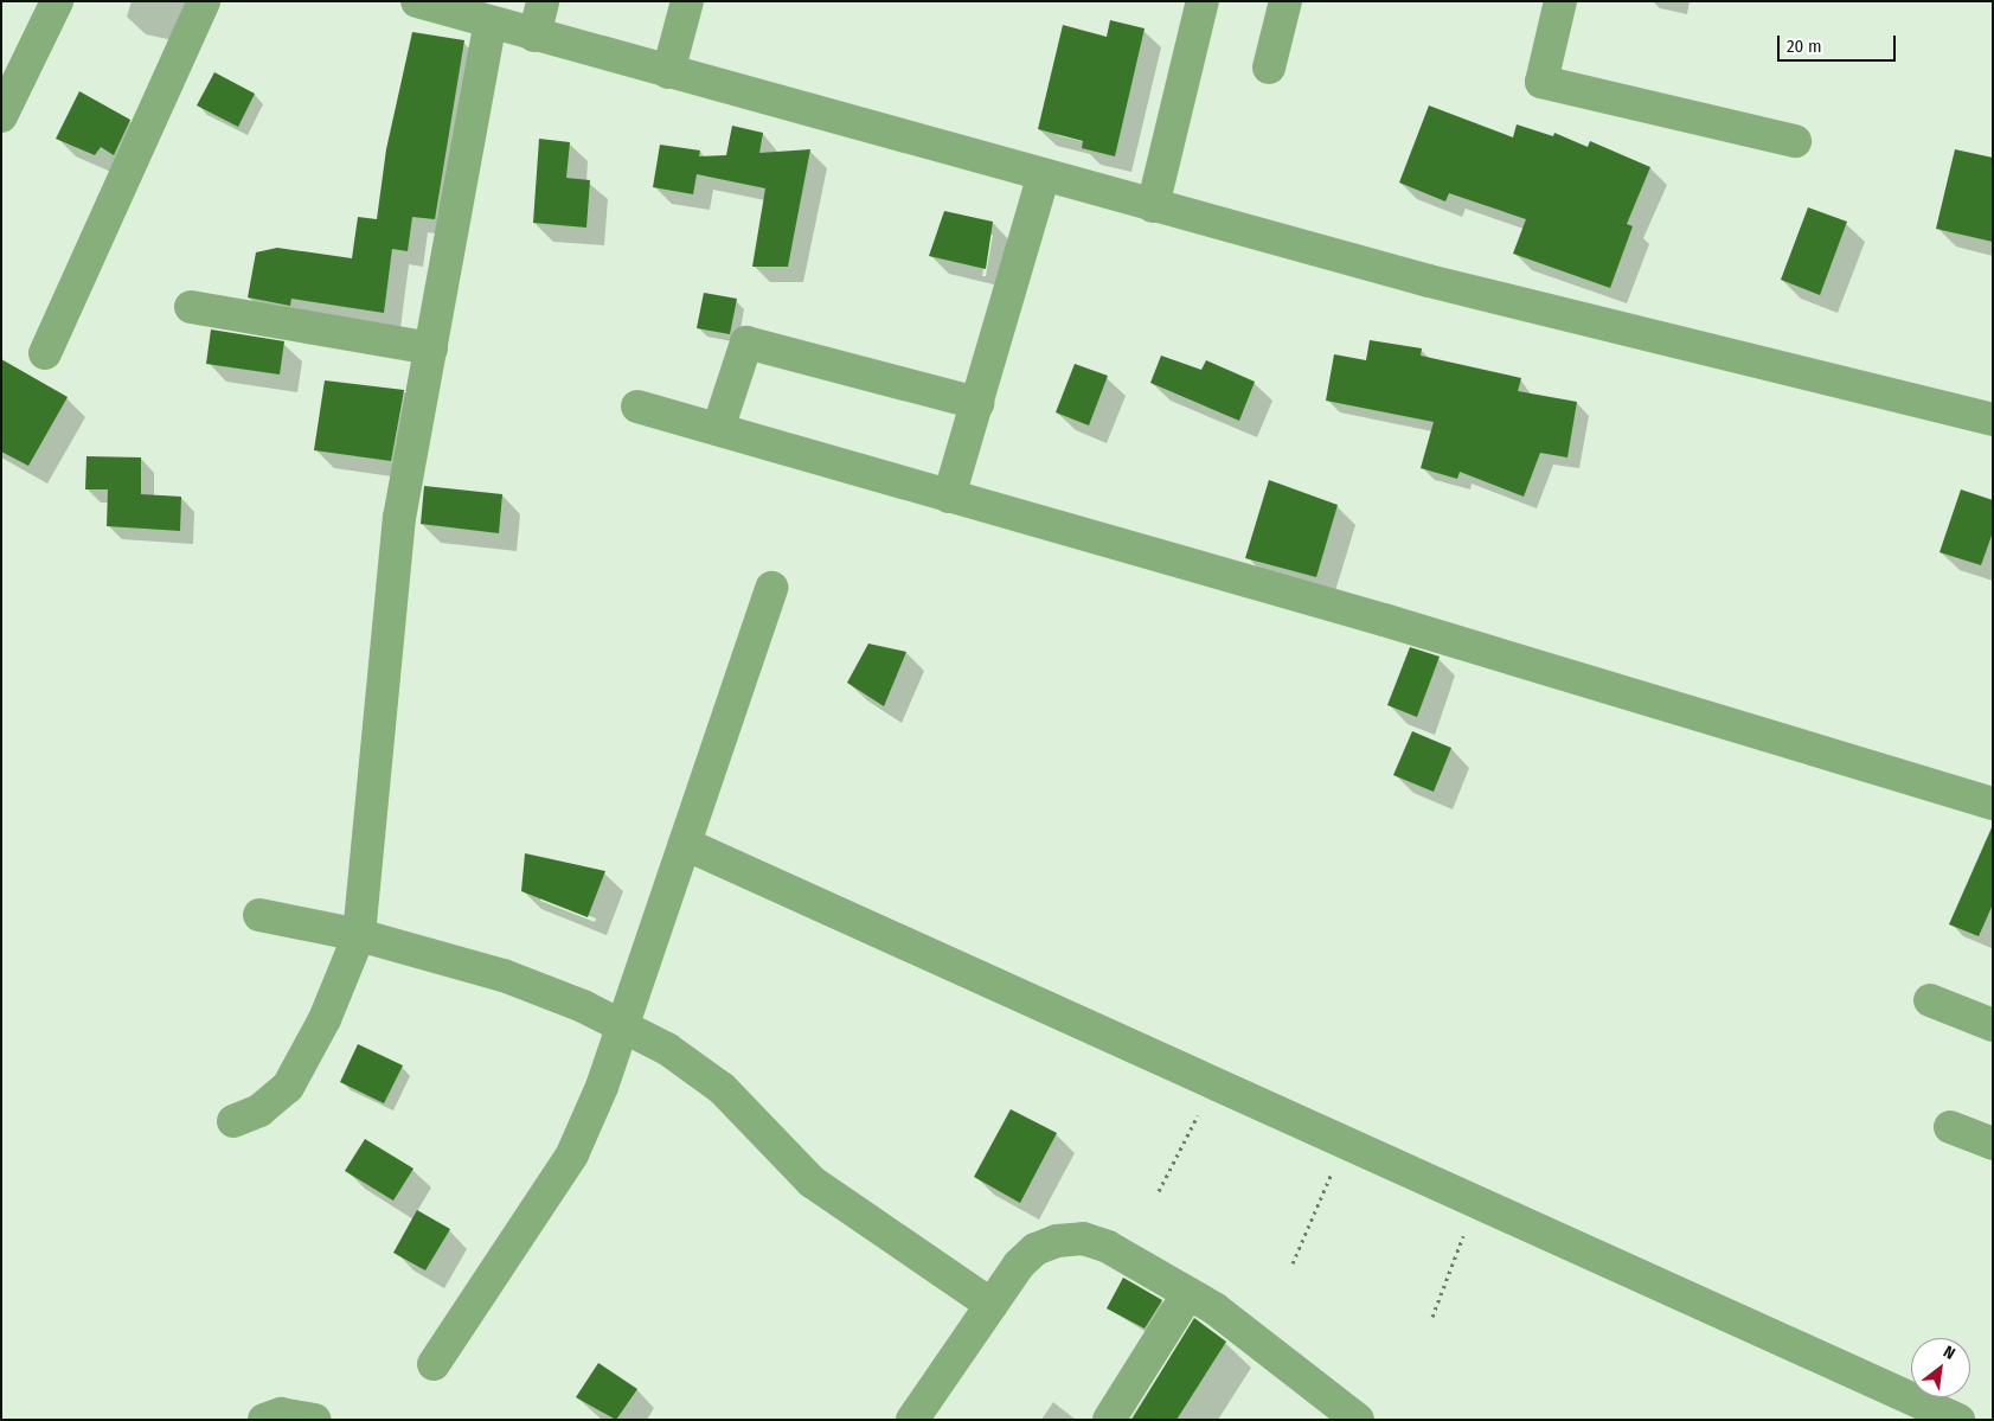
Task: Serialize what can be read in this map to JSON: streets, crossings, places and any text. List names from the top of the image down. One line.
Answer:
{"scale_bar":"20 m","north":"top right"}
